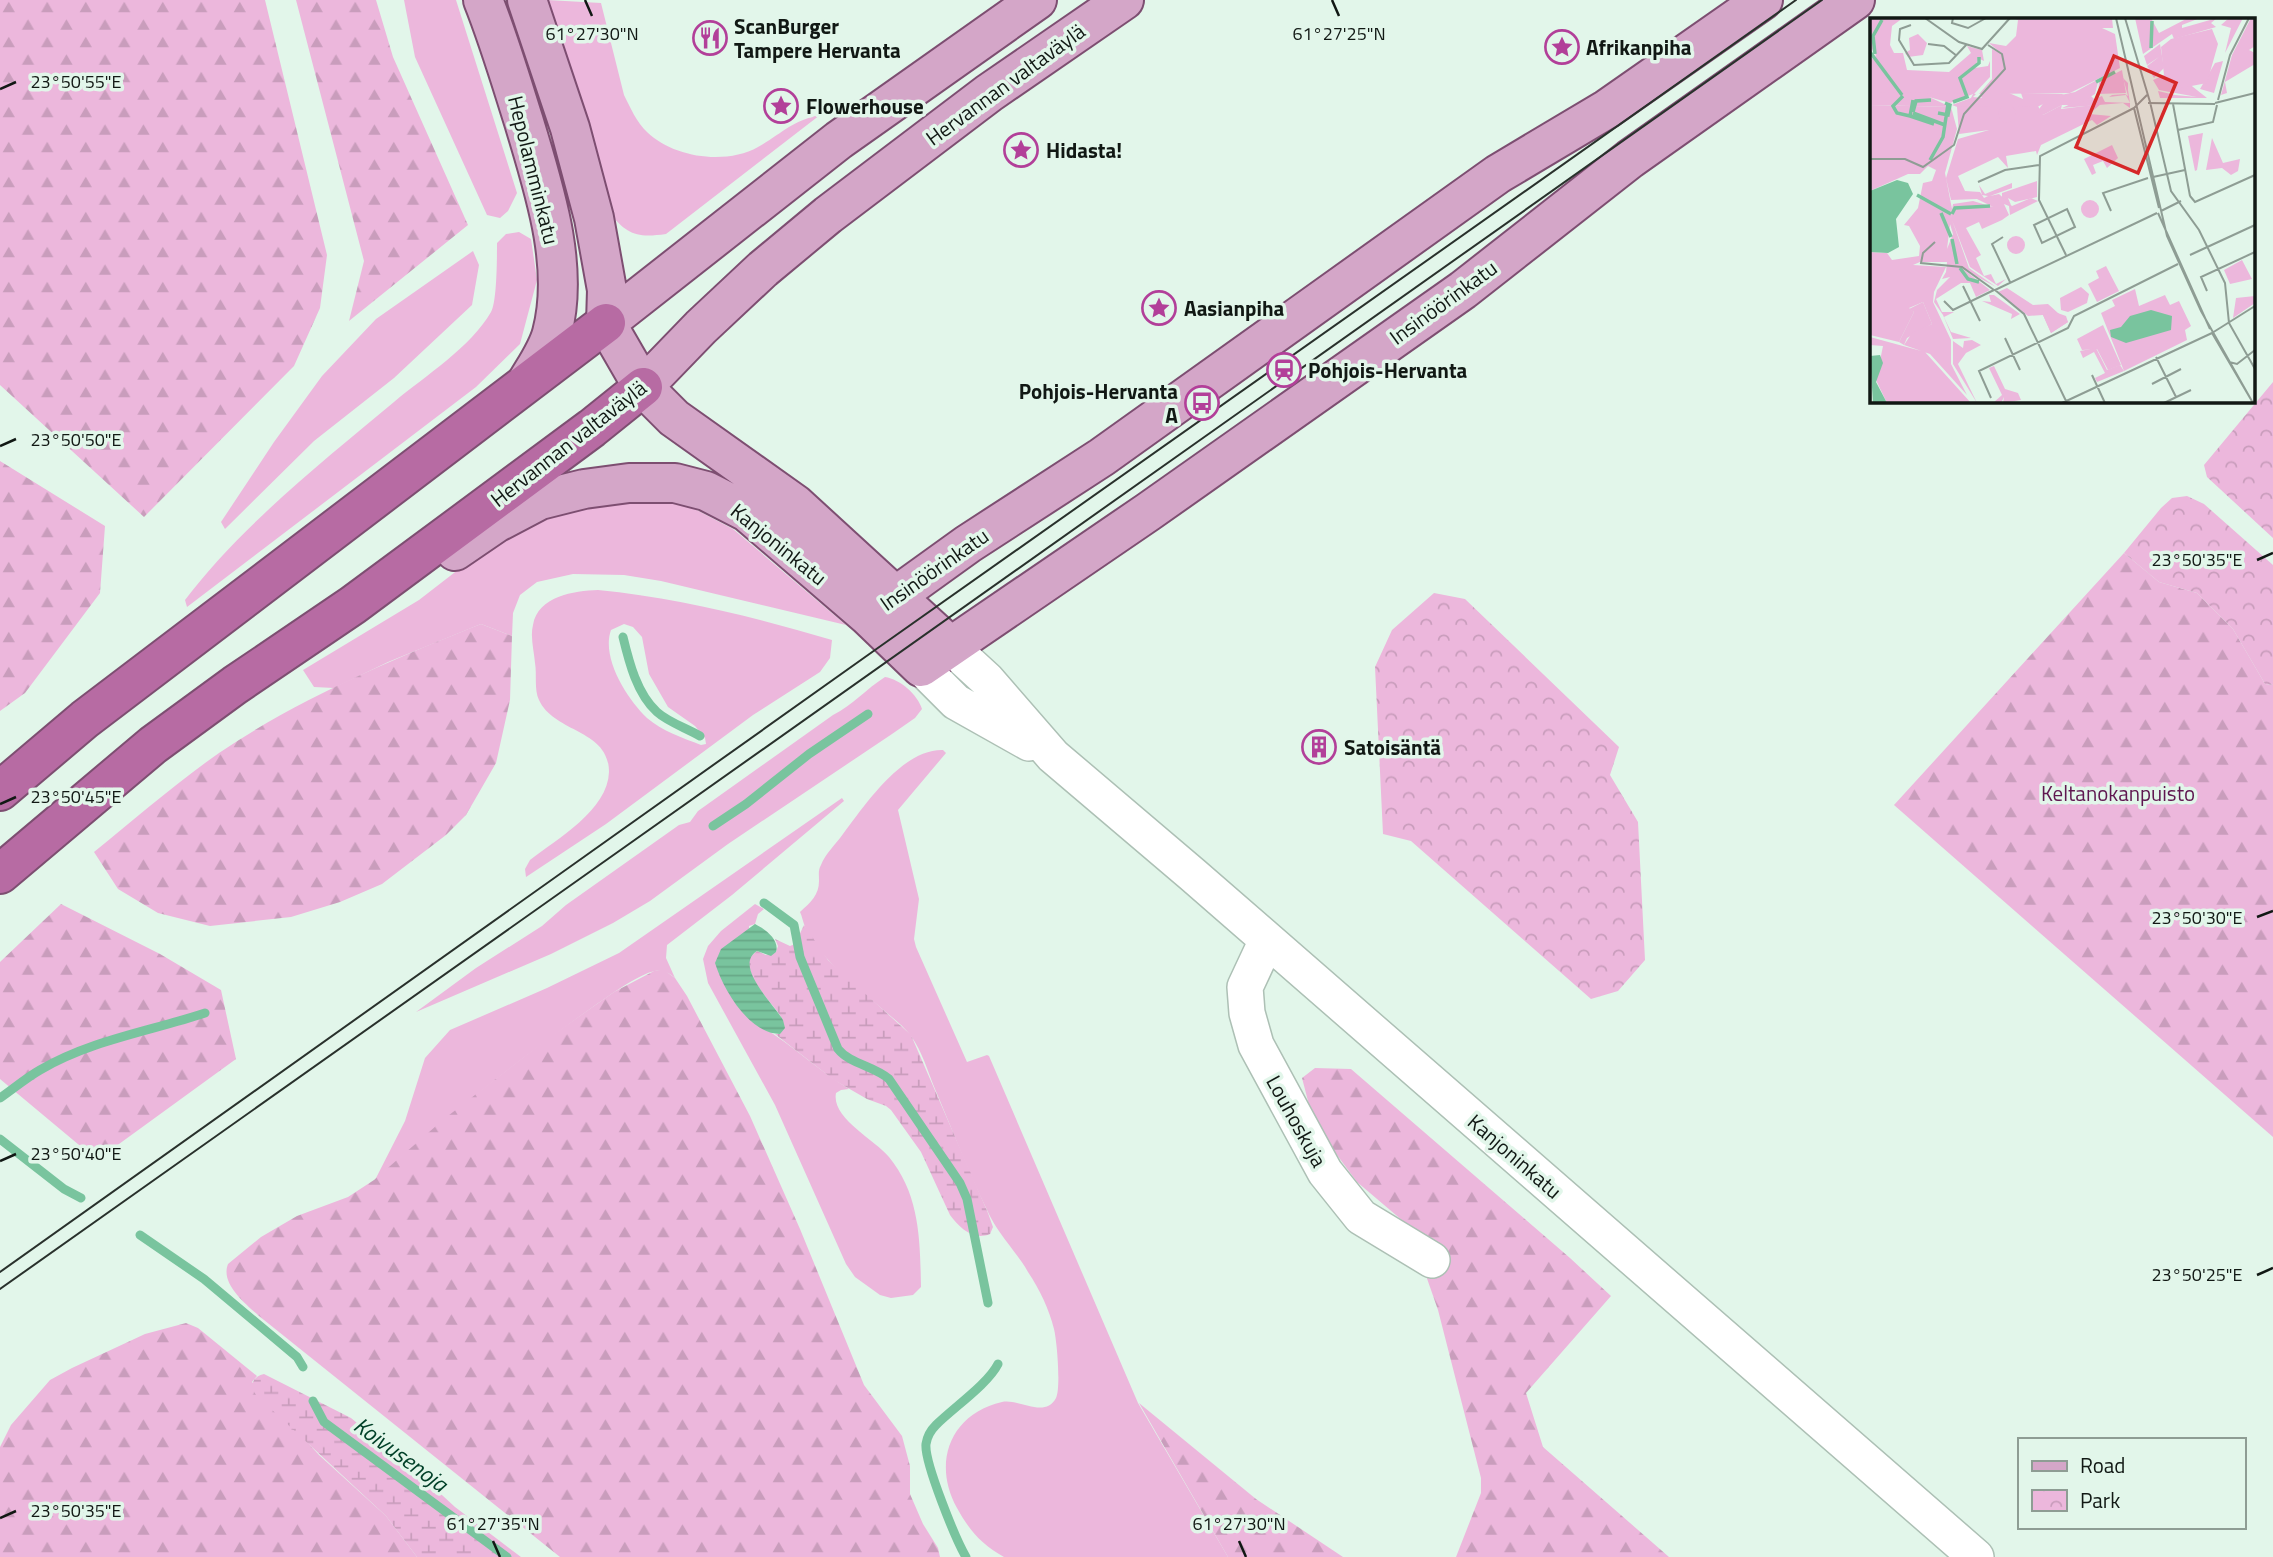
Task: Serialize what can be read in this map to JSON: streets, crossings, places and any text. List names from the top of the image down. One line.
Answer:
{"streets":{"highway":["Hervannan valtaväylä"],"main road":["Hepolamminkatu","Insinöörinkatu","Kanjoninkatu"],"street":["Louhoskuja"]},"crossings":[["Hervannan valtaväylä","Kanjoninkatu"],["Hepolamminkatu","Kanjoninkatu"],["Insinöörinkatu","Kanjoninkatu"],["Kanjoninkatu","Louhoskuja"]],"water":["Koivusenoja"],"parks":["Keltanokanpuisto"],"places":{"restaurant":["ScanBurger Tampere Hervanta"],"place":["Afrikanpiha","Flowerhouse","Hidasta!","Aasianpiha"],"station":["Pohjois-Hervanta"],"bus stop":["Pohjois-Hervanta A"],"building":["Satoisäntä"]},"legend":["Road","Park"],"coordinates":["61°27'30\"N","61°27'25\"N","23°50'55\"E","23°50'50\"E","23°50'35\"E","23°50'45\"E","23°50'30\"E","23°50'40\"E","23°50'25\"E","61°27'35\"N"]}
